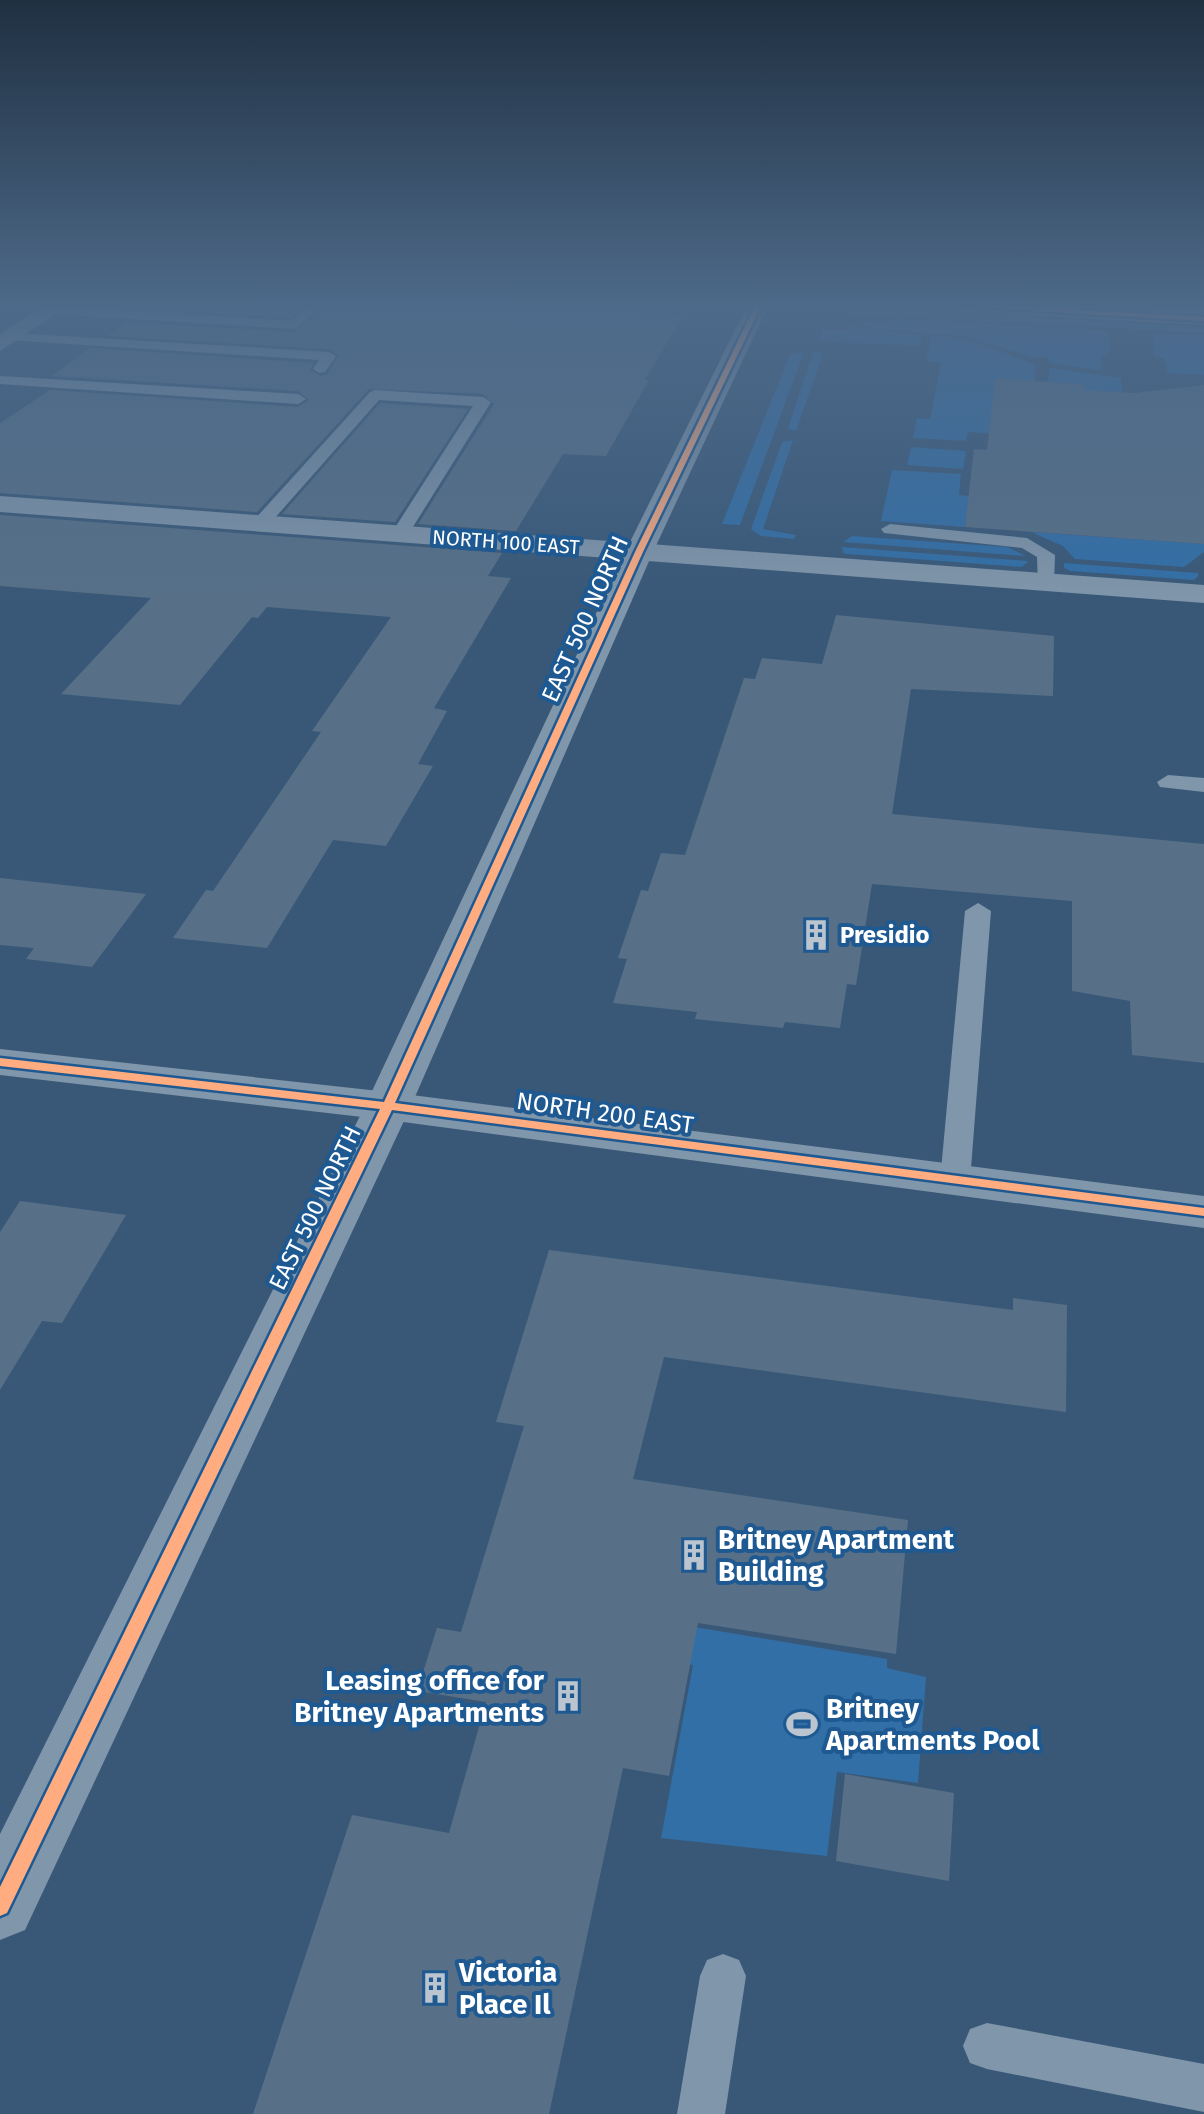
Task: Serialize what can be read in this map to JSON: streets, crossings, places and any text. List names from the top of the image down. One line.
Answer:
{"streets":{"street":["NORTH 100 EAST","EAST 500 NORTH","NORTH 200 EAST"]},"crossings":[["NORTH 100 EAST","EAST 500 NORTH"],["EAST 500 NORTH","NORTH 200 EAST"]],"places":{"building":["Presidio","Britney Apartment Building","Leasing office for Britney Apartments","Victoria Place Il"],"sports":["Britney Apartments Pool"]}}
